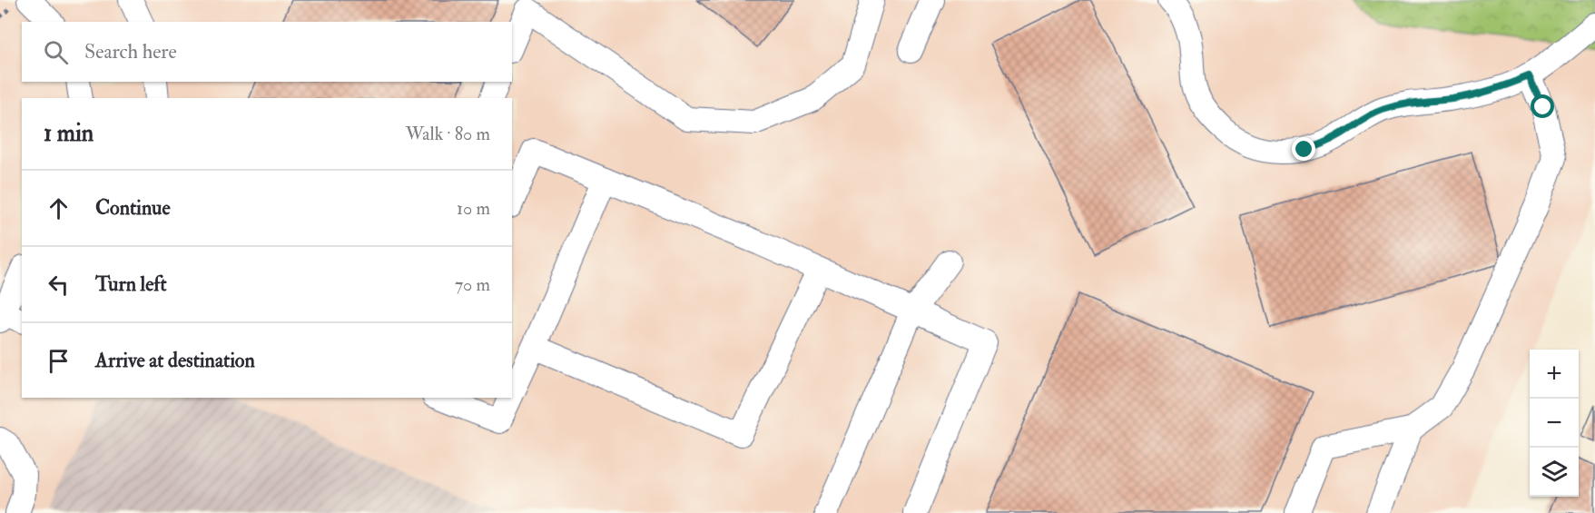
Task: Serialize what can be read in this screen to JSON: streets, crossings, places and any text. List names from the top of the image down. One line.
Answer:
{"page":{"search":"Search here","heading":["1 min","Walk · 80 m"],"list":[["Continue","10 m"],["Turn left","70 m"],"Arrive at destination"],"map_buttons":["+","−"]}}
